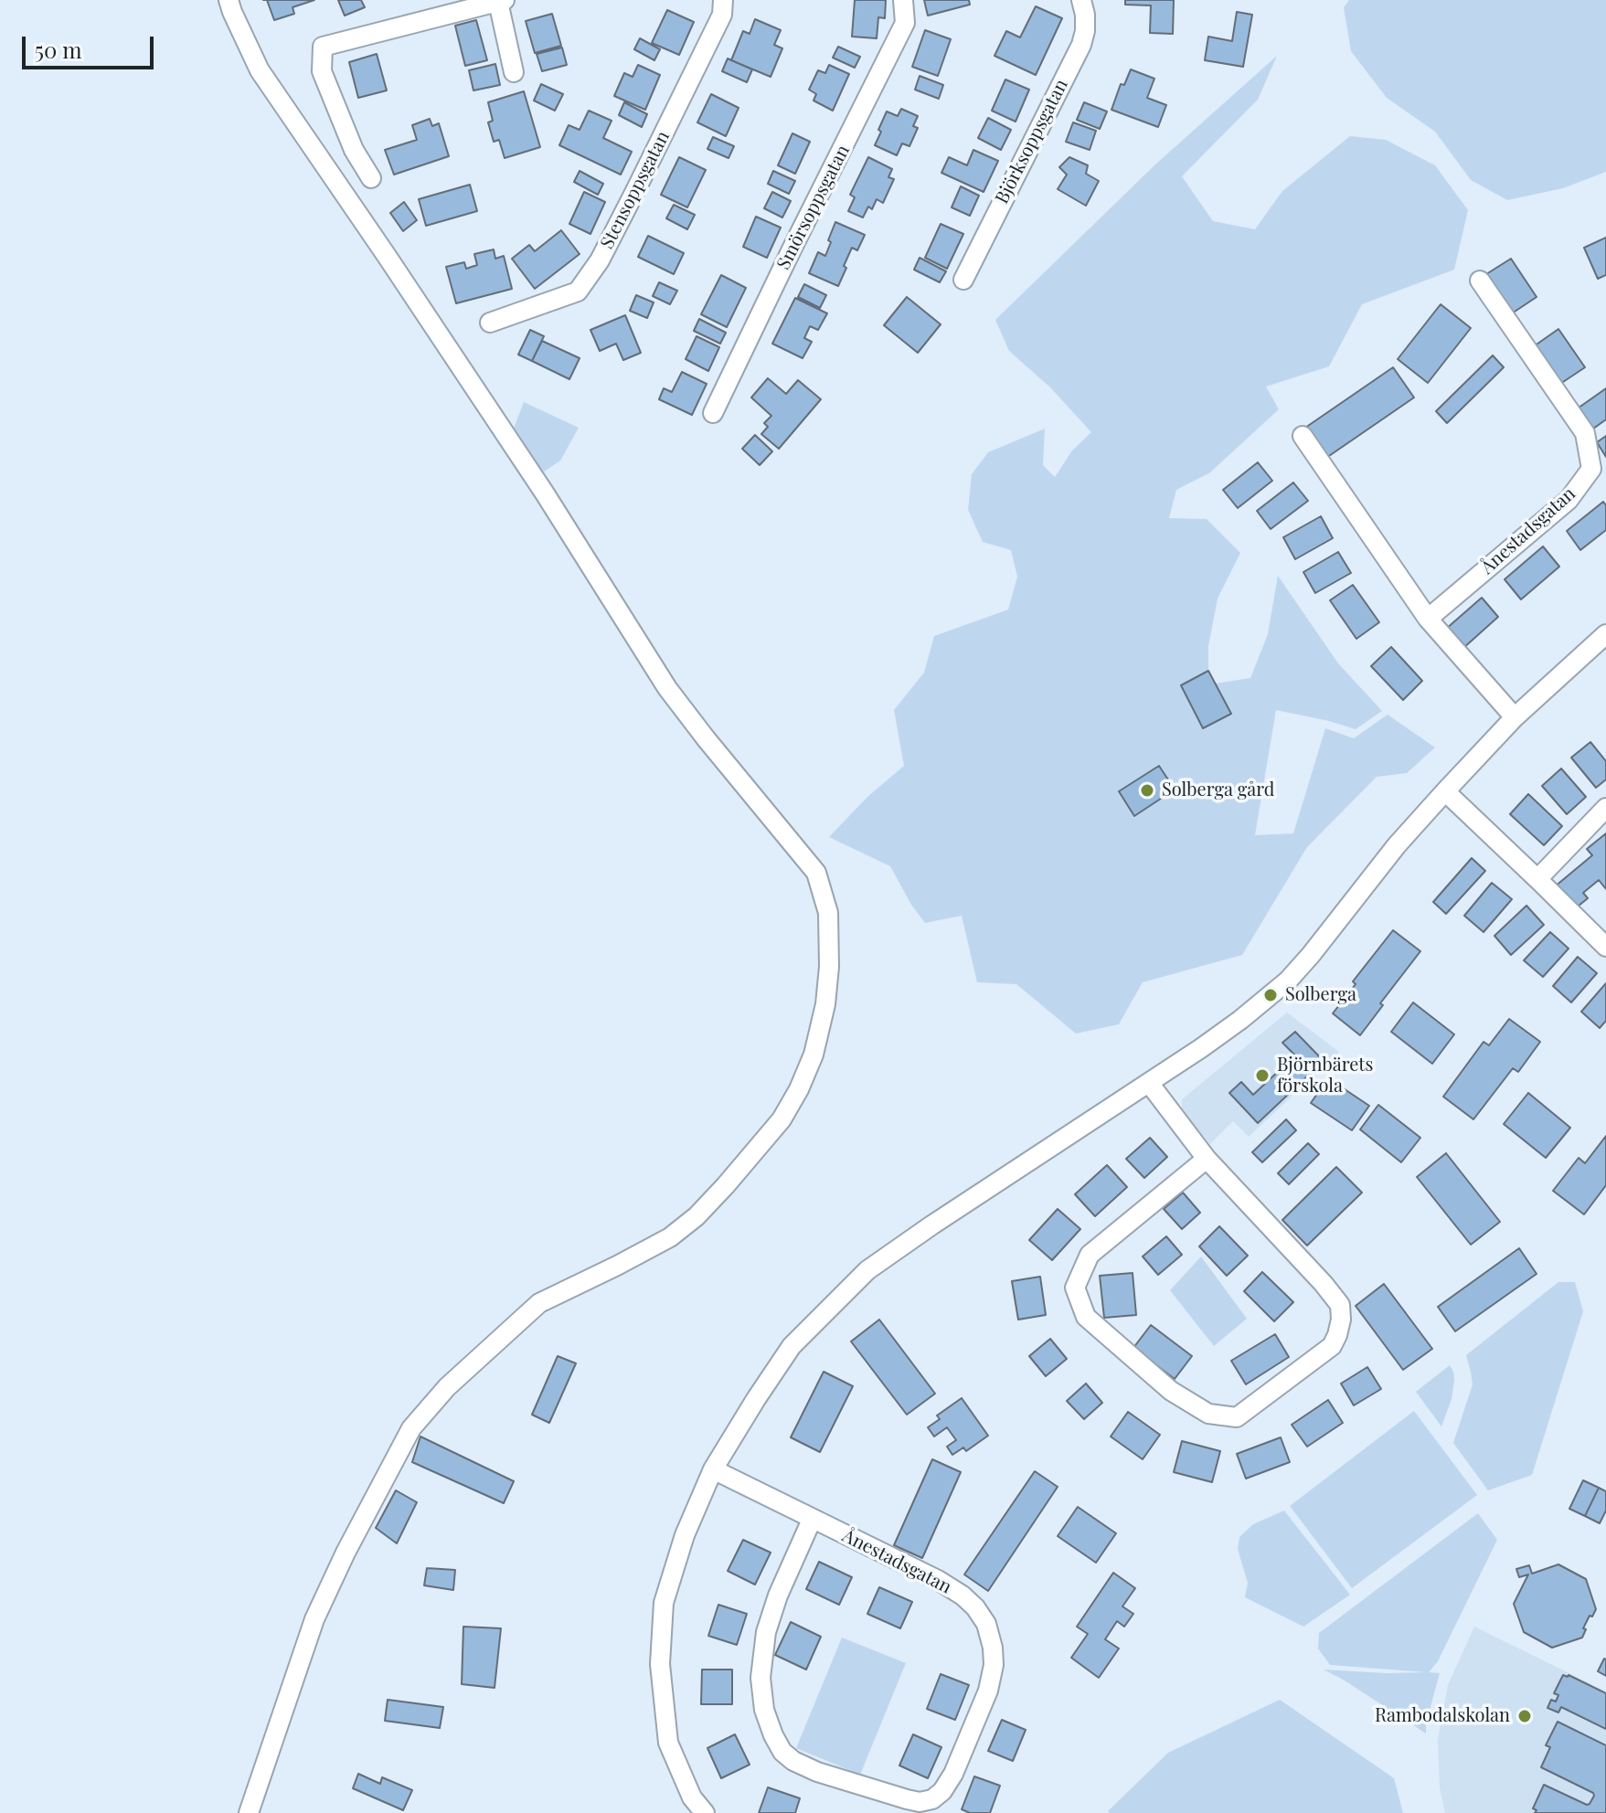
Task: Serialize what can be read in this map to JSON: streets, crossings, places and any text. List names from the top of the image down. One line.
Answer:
{"streets":{"street":["Björksoppsgatan","Stensoppsgatan","Smörsoppsgatan","Ånestadsgatan"]},"places":["Solberga gård","Solberga","Björnbärets förskola","Rambodalskolan"],"scale_bar":"50 m"}
